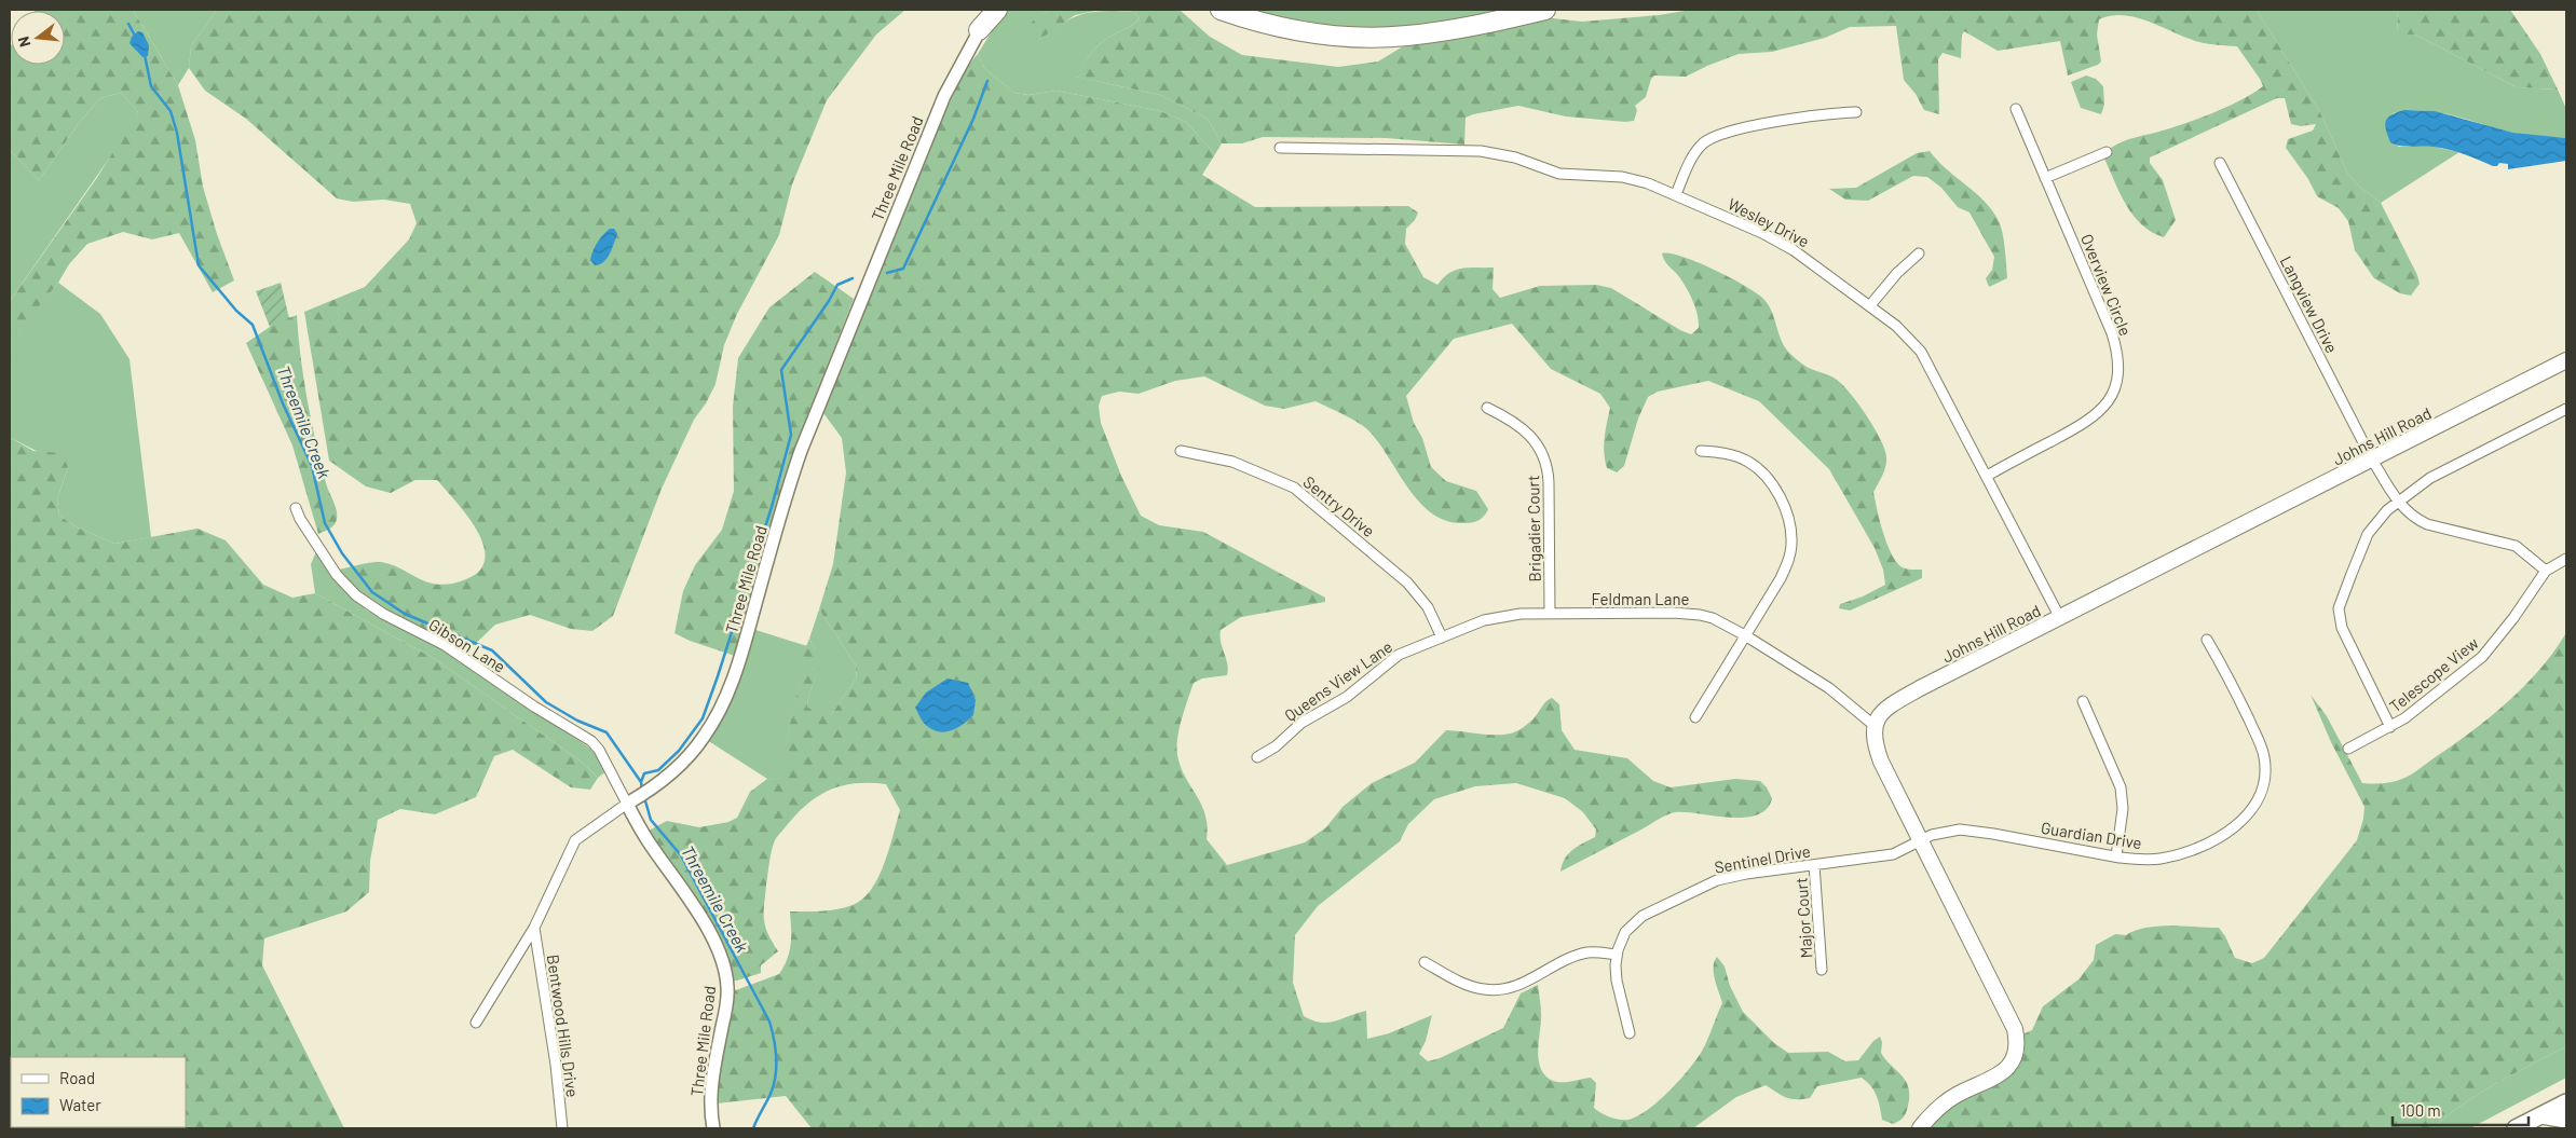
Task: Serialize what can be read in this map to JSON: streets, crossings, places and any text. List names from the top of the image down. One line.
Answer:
{"streets":{"main road":["Johns Hill Road"],"street":["Three Mile Road","Wesley Drive","Overview Circle","Langview Drive","Sentry Drive","Brigadier Court","Feldman Lane","Gibson Lane","Telescope View","Queens View Lane","Guardian Drive","Sentinel Drive","Major Court","Bentwood Hills Drive"]},"crossings":[["Three Mile Road","Gibson Lane"],["Wesley Drive","Overview Circle"],["Wesley Drive","Johns Hill Road"],["Langview Drive","Johns Hill Road"],["Langview Drive","Telescope View"],["Johns Hill Road","Feldman Lane"],["Sentry Drive","Feldman Lane"],["Sentry Drive","Queens View Lane"],["Brigadier Court","Feldman Lane"],["Feldman Lane","Queens View Lane"],["Guardian Drive","Sentinel Drive"],["Sentinel Drive","Major Court"]],"water":["Threemile Creek"],"legend":["Road","Water"],"scale_bar":"100 m","north":"left"}
